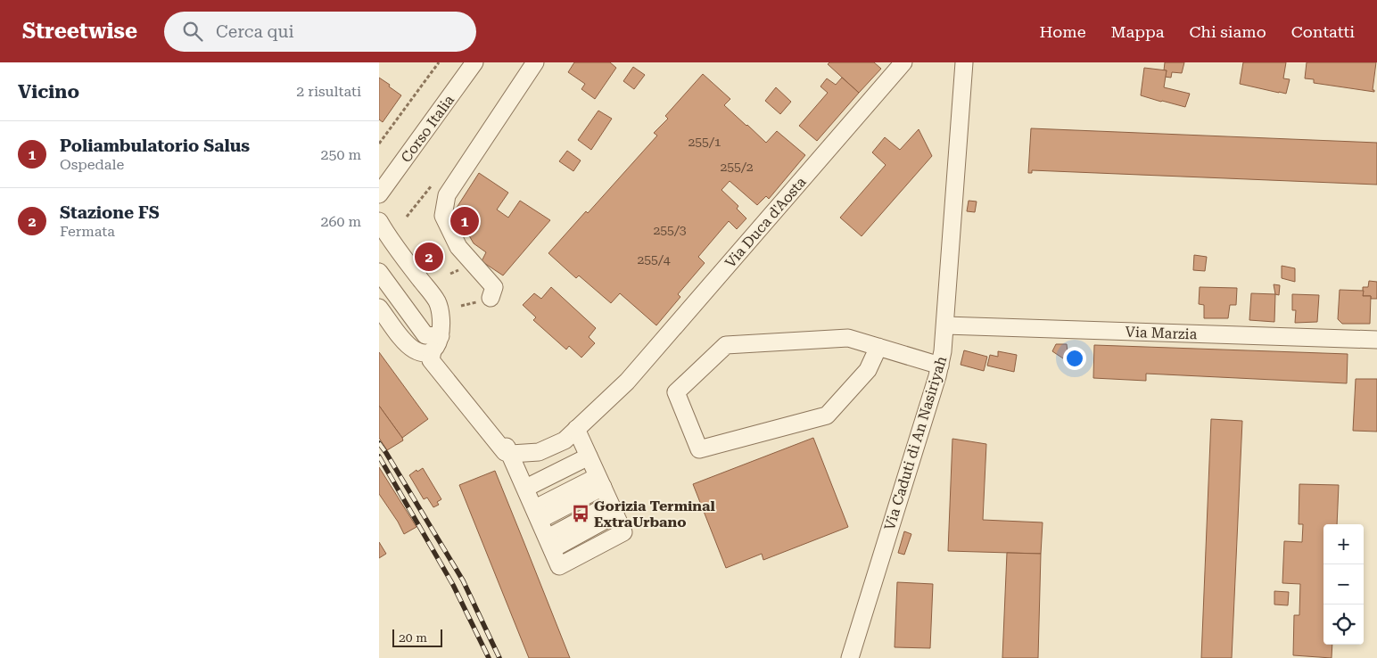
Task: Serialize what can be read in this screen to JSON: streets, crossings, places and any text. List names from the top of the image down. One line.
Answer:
{"streets":{"street":["Corso Italia","Via Duca d'Aosta","Via Marzia","Via Caduti di An Nasiriyah"]},"crossings":[["Via Marzia","Via Caduti di An Nasiriyah"]],"places":{"bus stop":["Gorizia Terminal ExtraUrbano"]},"house_numbers":["255/1","255/2","255/3","255/4"],"scale_bar":"20 m","page":{"header":"Streetwise","search":"Cerca qui","nav":["Home","Mappa","Chi siamo","Contatti"],"heading":["Vicino","2 risultati"],"list":[{"mark":"1","name":"Poliambulatorio Salus","note":"Ospedale","value":"250 m"},{"mark":"2","name":"Stazione FS","note":"Fermata","value":"260 m"}],"pins":["1","2"],"map_buttons":["+","−"],"scale":"20 m"}}
